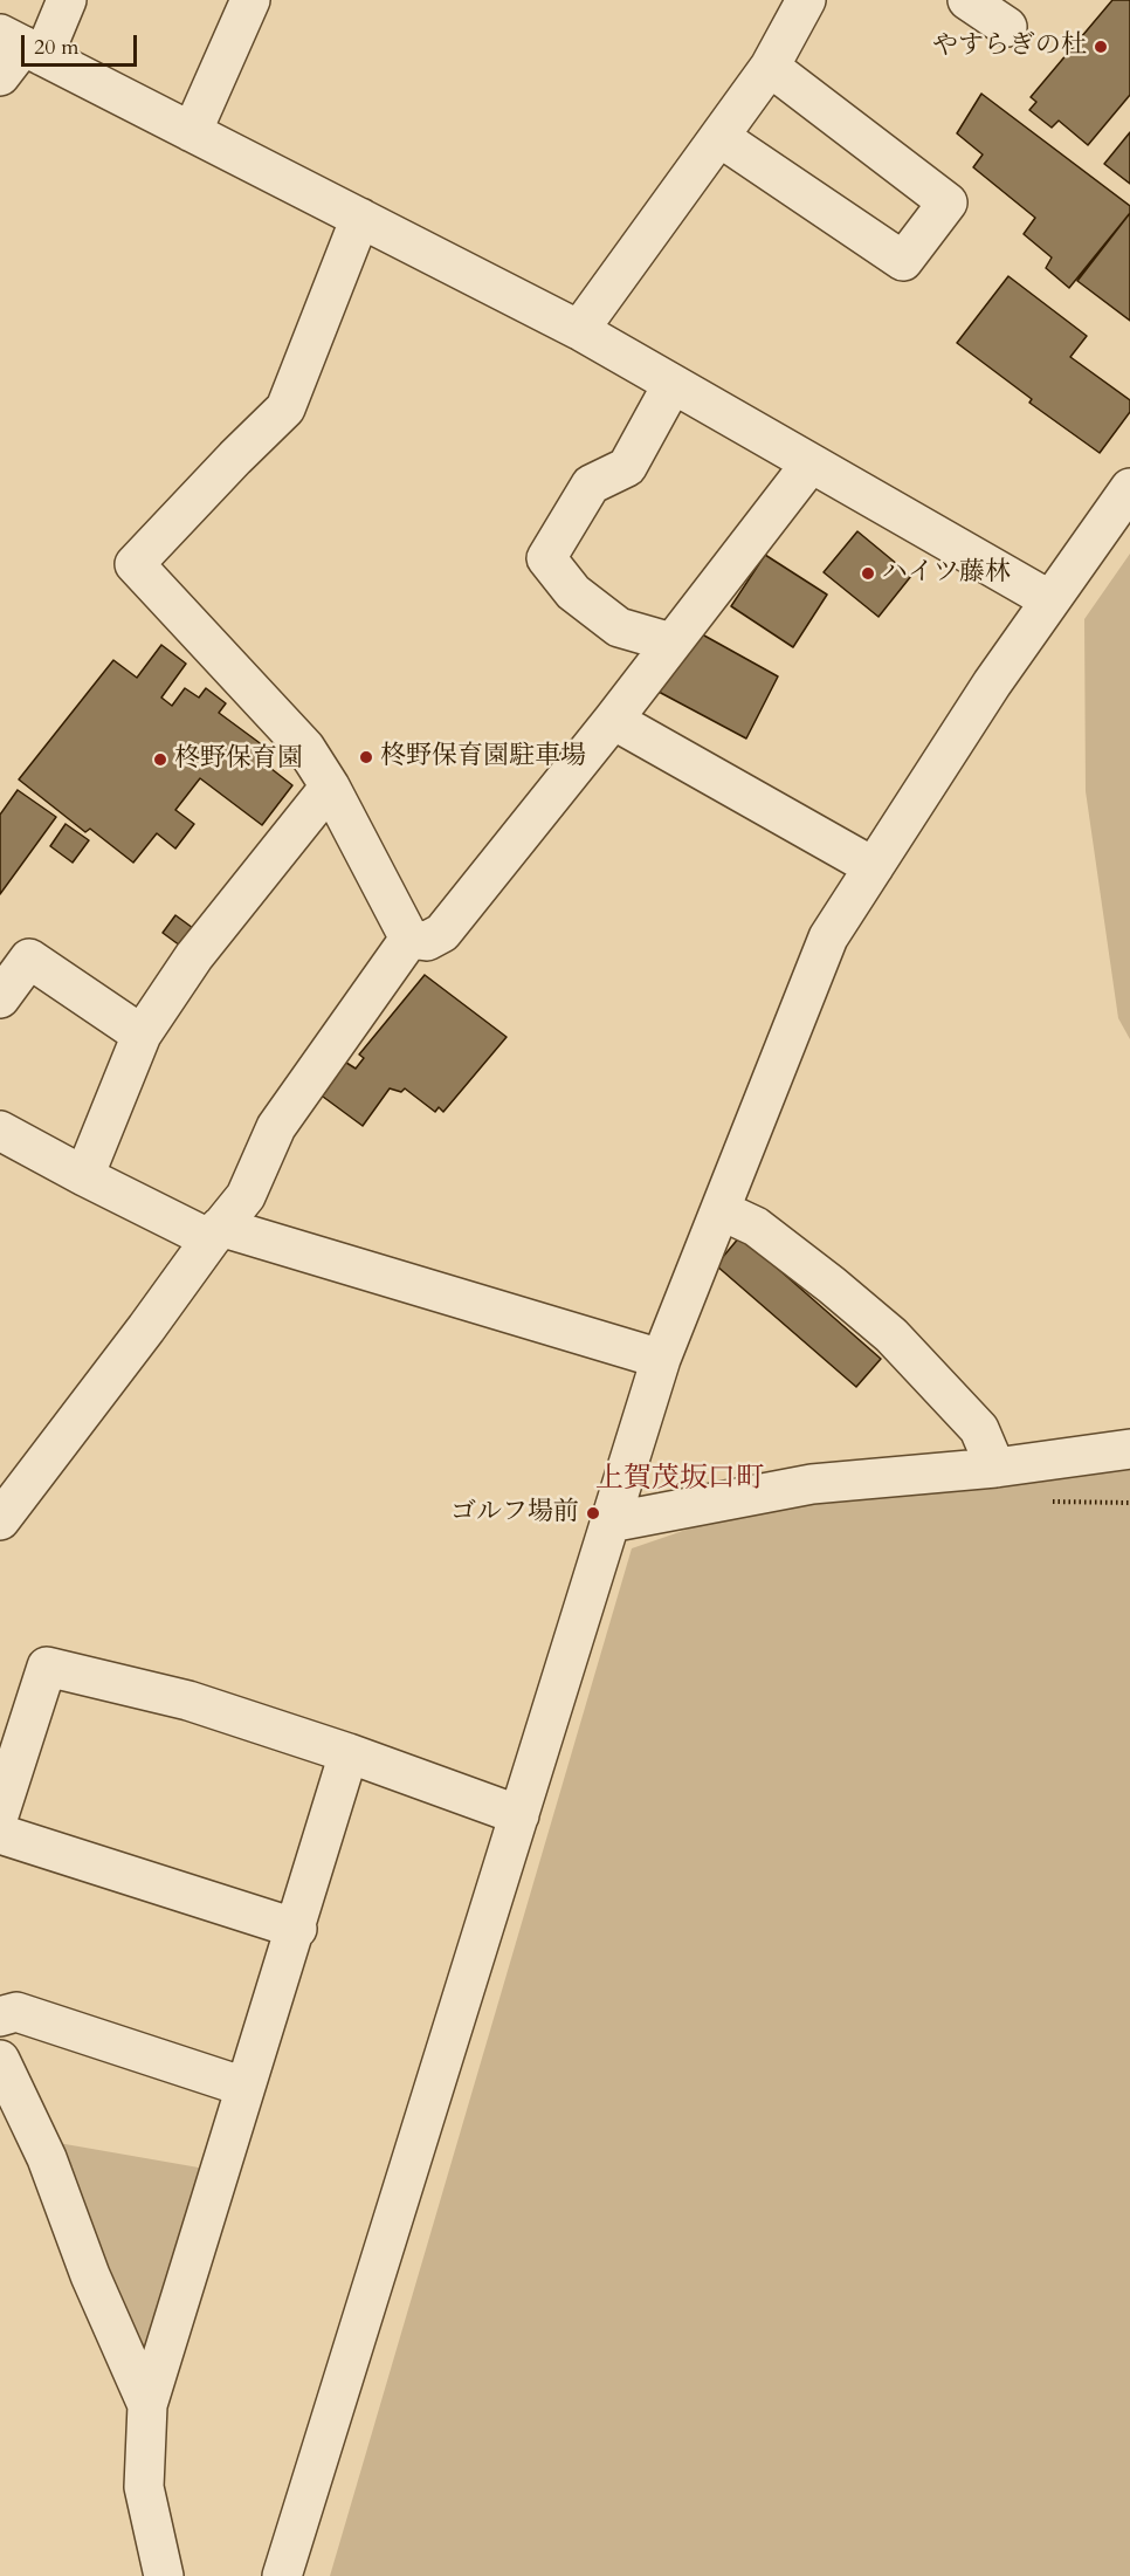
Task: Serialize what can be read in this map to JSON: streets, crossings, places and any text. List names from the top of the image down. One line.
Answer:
{"districts":["上賀茂坂口町"],"places":["やすらぎの杜","ハイツ藤林","柊野保育園駐車場","柊野保育園","ゴルフ場前"],"scale_bar":"20 m"}
